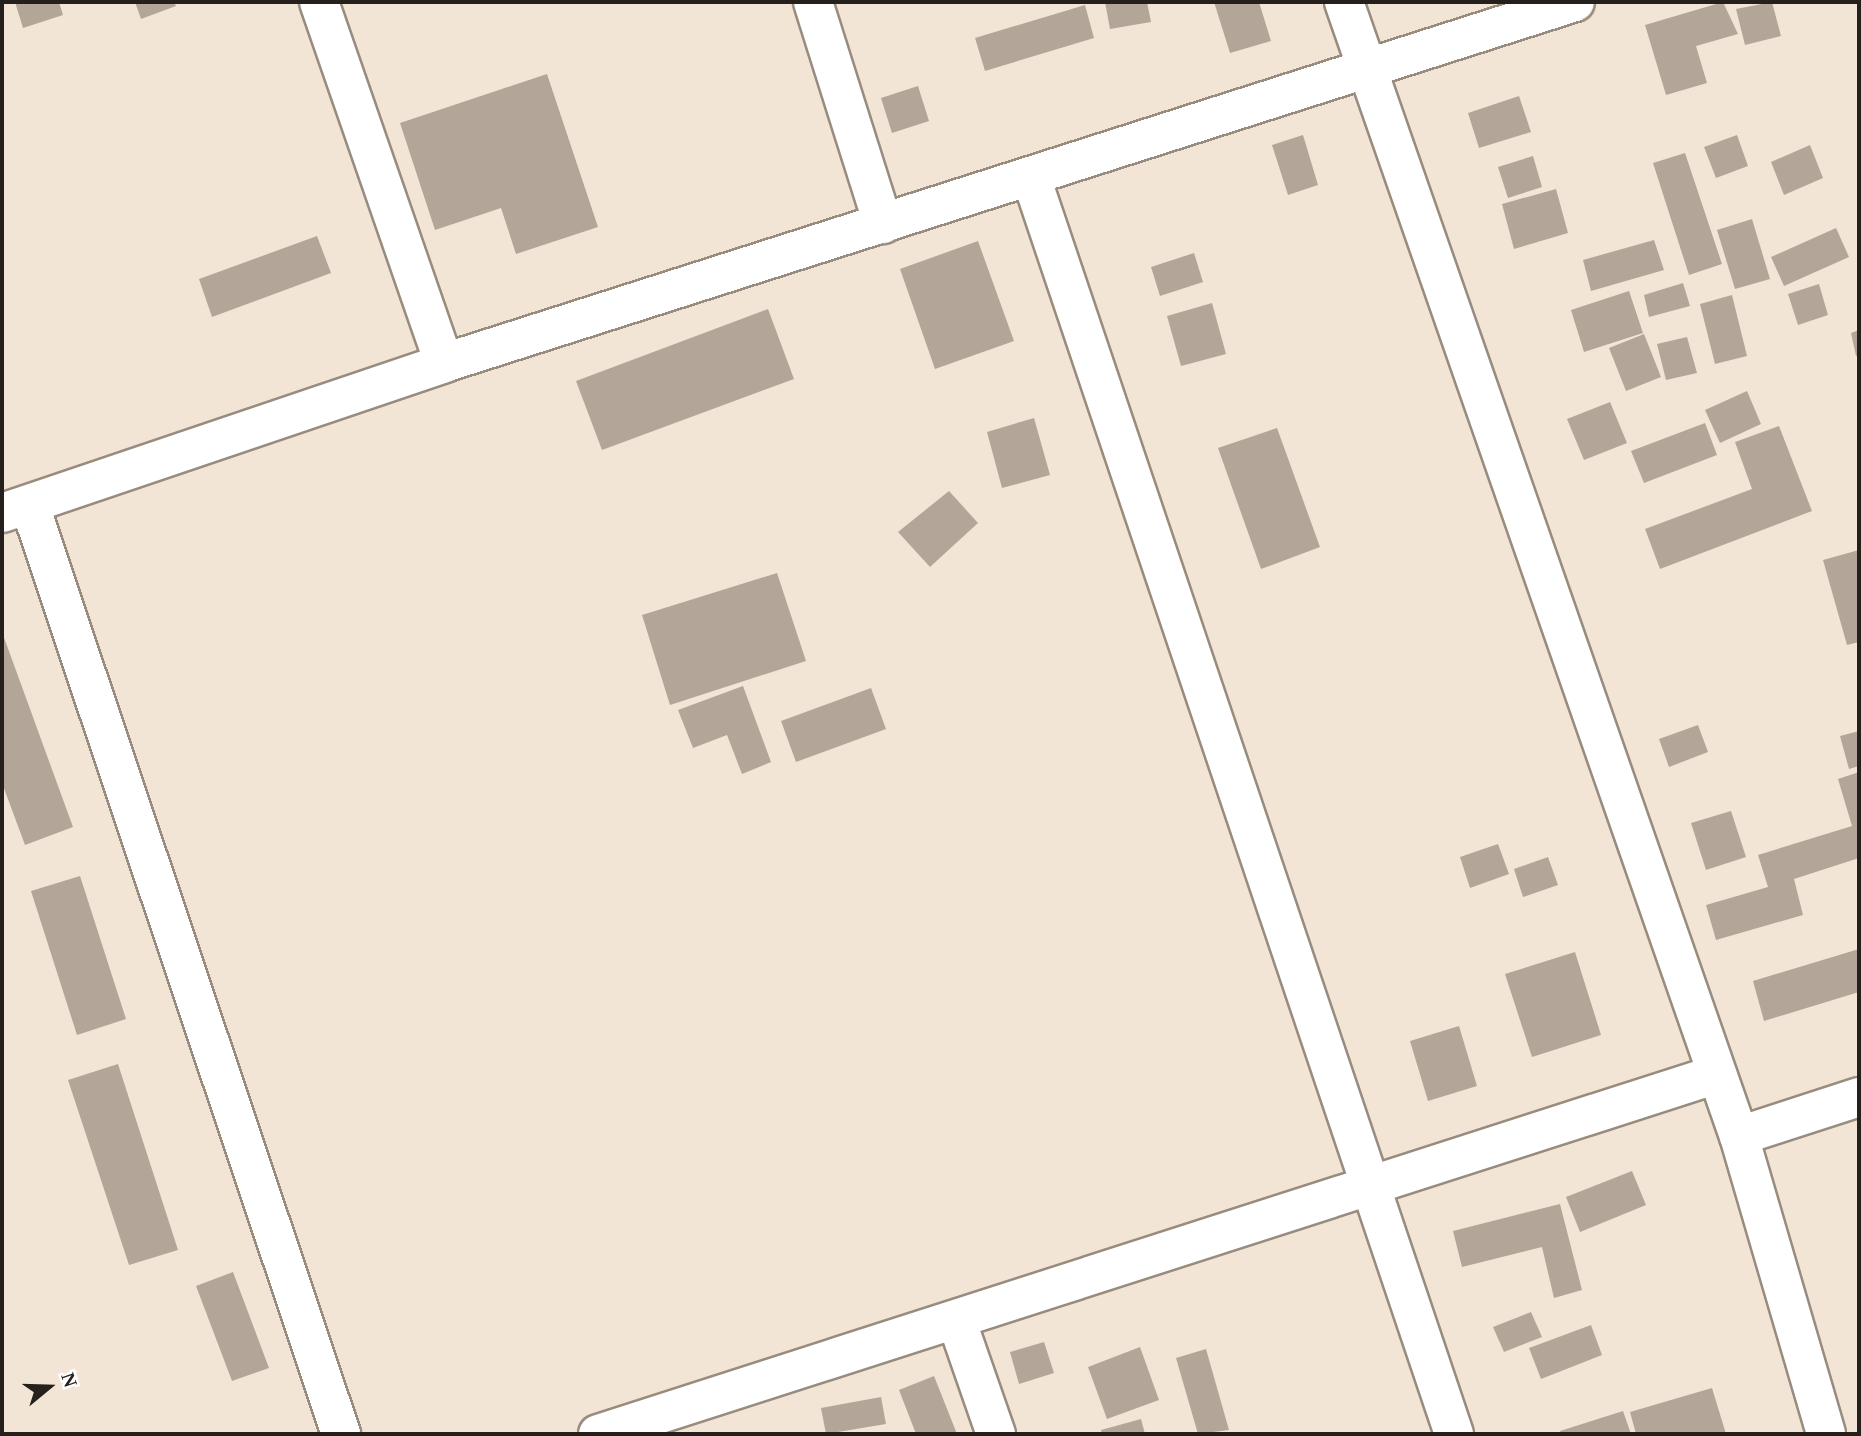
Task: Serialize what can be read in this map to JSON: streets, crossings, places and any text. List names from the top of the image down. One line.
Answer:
{"north":"right"}
